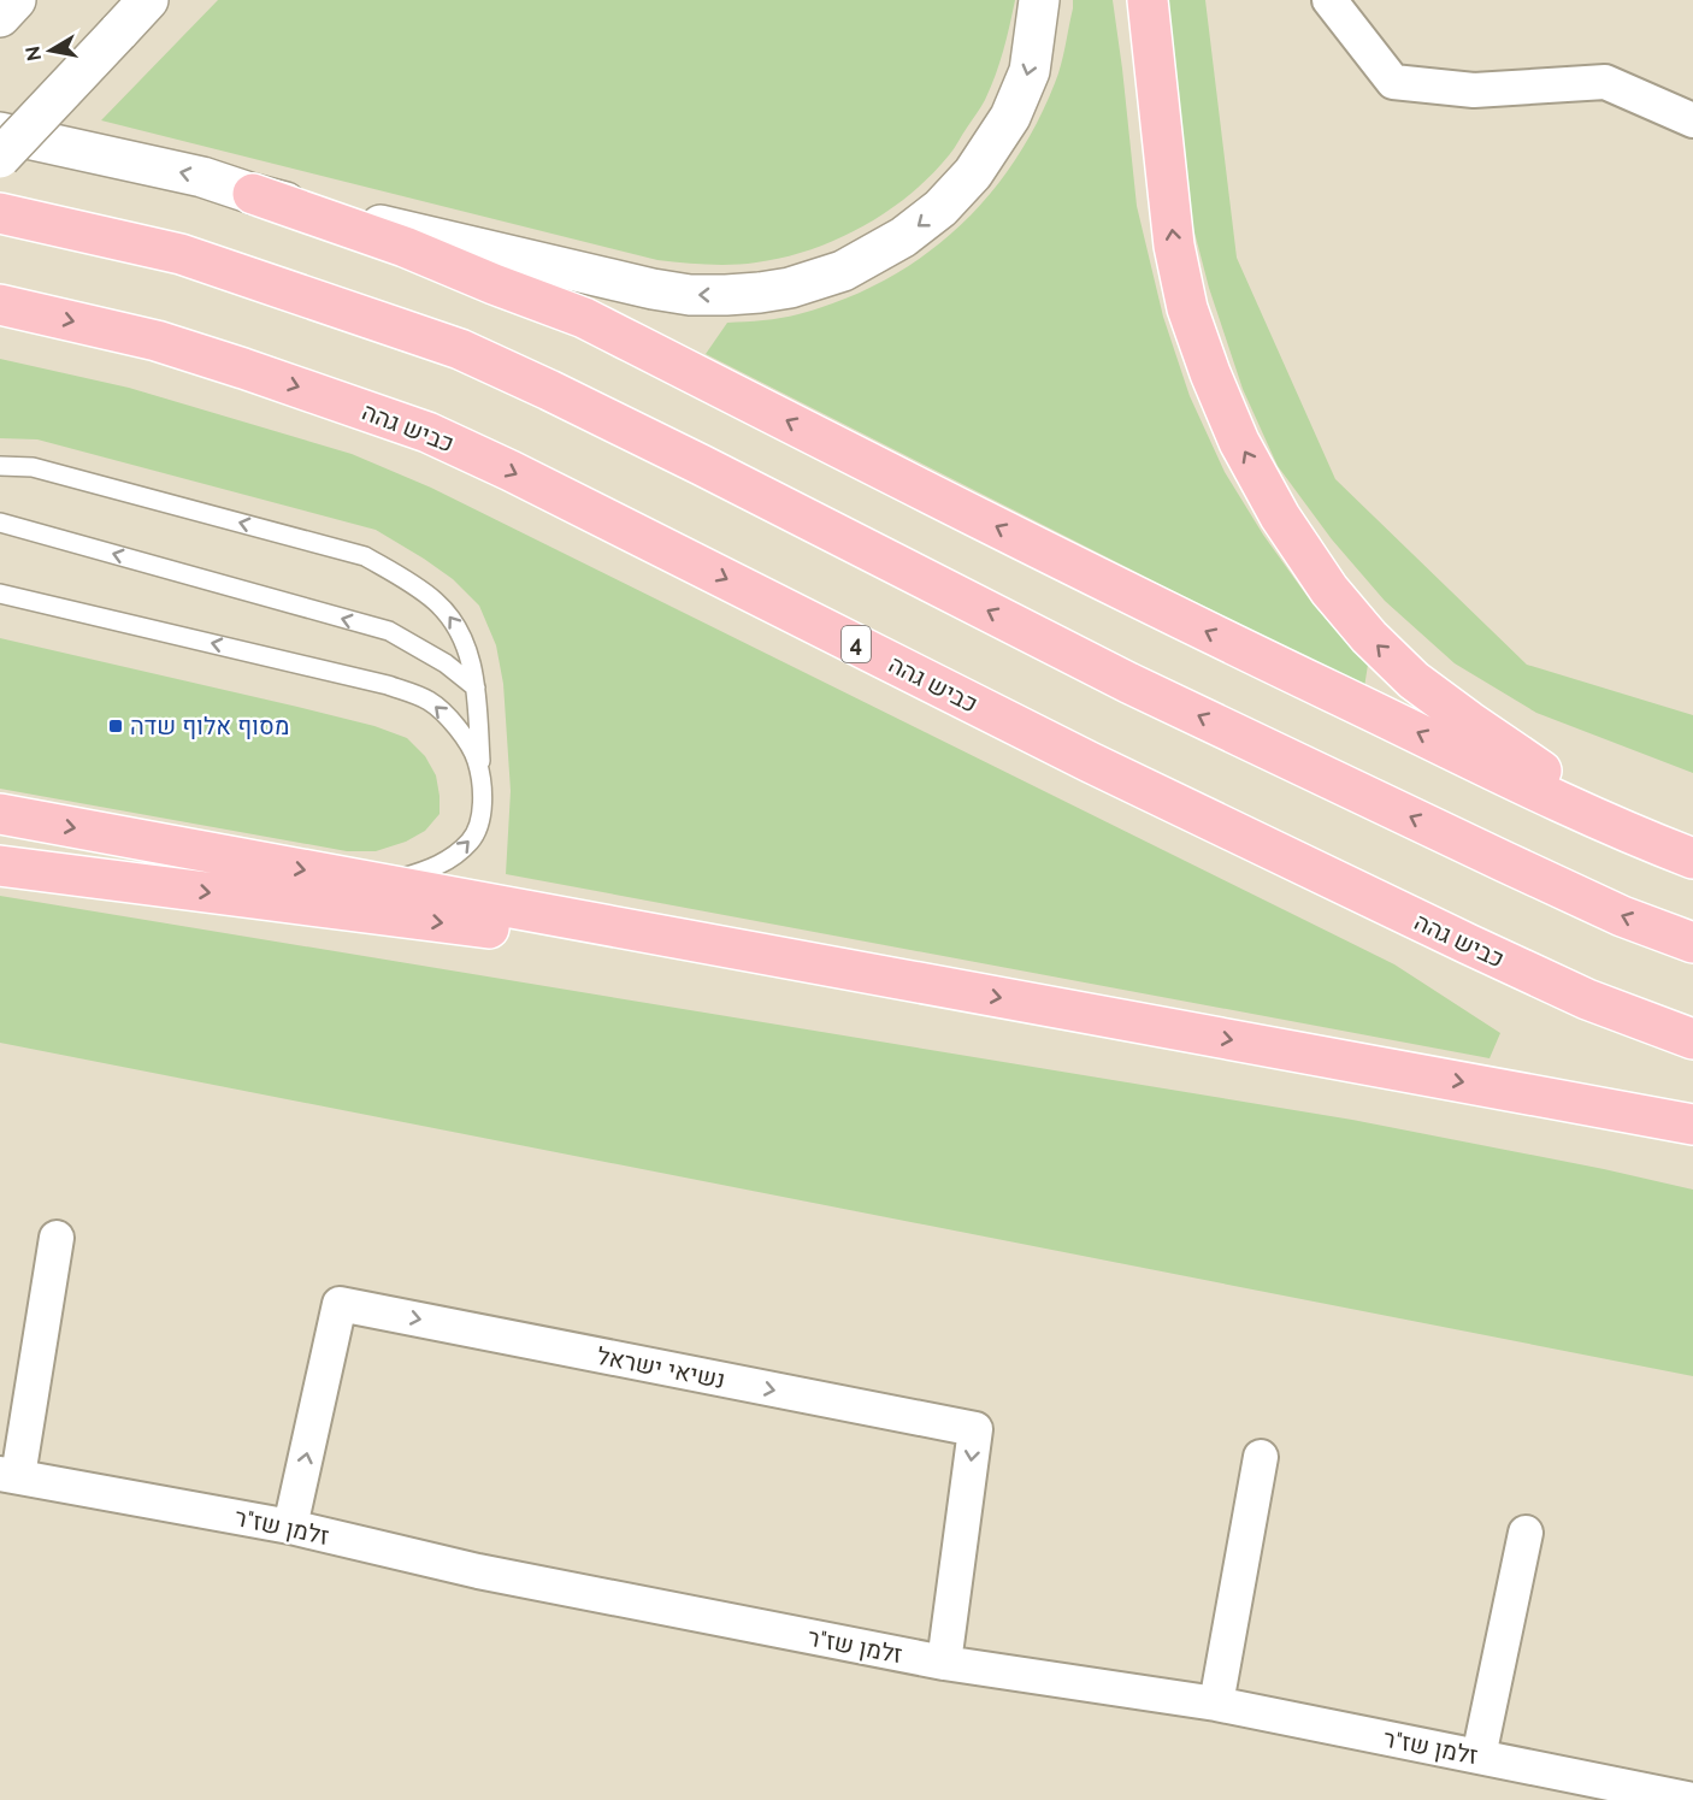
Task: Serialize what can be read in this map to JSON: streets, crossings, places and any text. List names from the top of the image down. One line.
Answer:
{"streets":{"highway":["כביש גהה","4"],"street":["נשיאי ישראל","זלמן שז\"ר"]},"crossings":[["נשיאי ישראל","זלמן שז\"ר"]],"places":{"transit":["מסוף אלוף שדה"]},"north":"left"}
